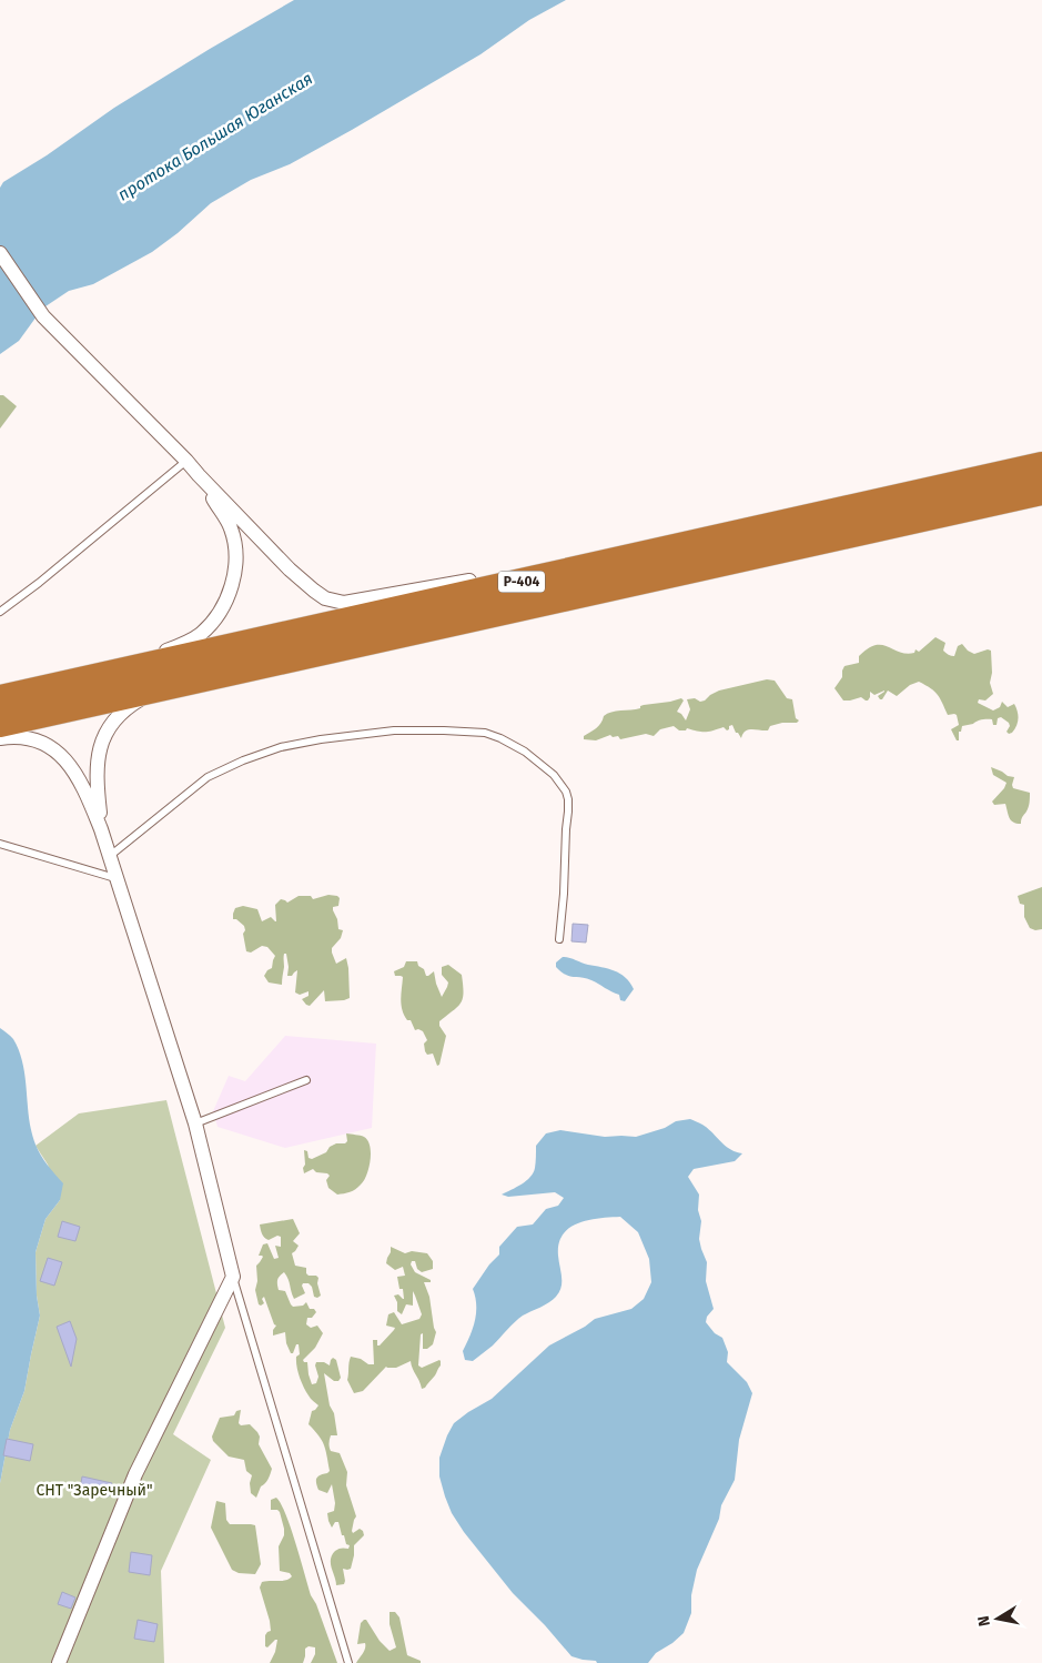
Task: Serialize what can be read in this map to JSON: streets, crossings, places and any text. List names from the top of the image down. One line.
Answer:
{"streets":{"highway":["Р-404"]},"water":["протока Большая Юганская"],"parks":["СНТ \"Заречный\""],"north":"left"}
